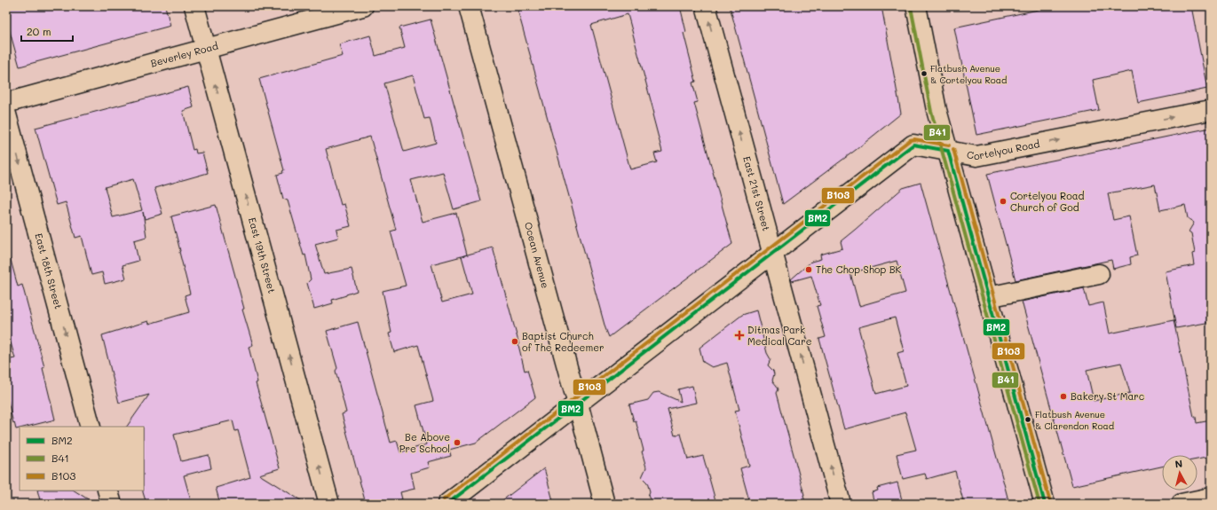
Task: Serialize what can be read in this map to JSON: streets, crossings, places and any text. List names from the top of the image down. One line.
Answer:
{"streets":{"street":["Beverley Road","Cortelyou Road","East 21st Street","East 19th Street","Ocean Avenue","East 18th Street"]},"crossings":[["Beverley Road","East 19th Street"],["Cortelyou Road","East 21st Street"],["Cortelyou Road","Ocean Avenue"]],"one_way":["East 21st Street","East 19th Street","East 18th Street"],"places":{"other":["Flatbush Avenue & Cortelyou Road","Cortelyou Road Church of God","The Chop Shop BK","Baptist Church of The Redeemer","Bakery St Marc","Flatbush Avenue & Clarendon Road","Be Above Pre School"],"health":["Ditmas Park Medical Care"]},"lines":["transit line B41","transit line B103","transit line BM2"],"legend":["BM2","B41","B103"],"scale_bar":"20 m","north":"top"}
